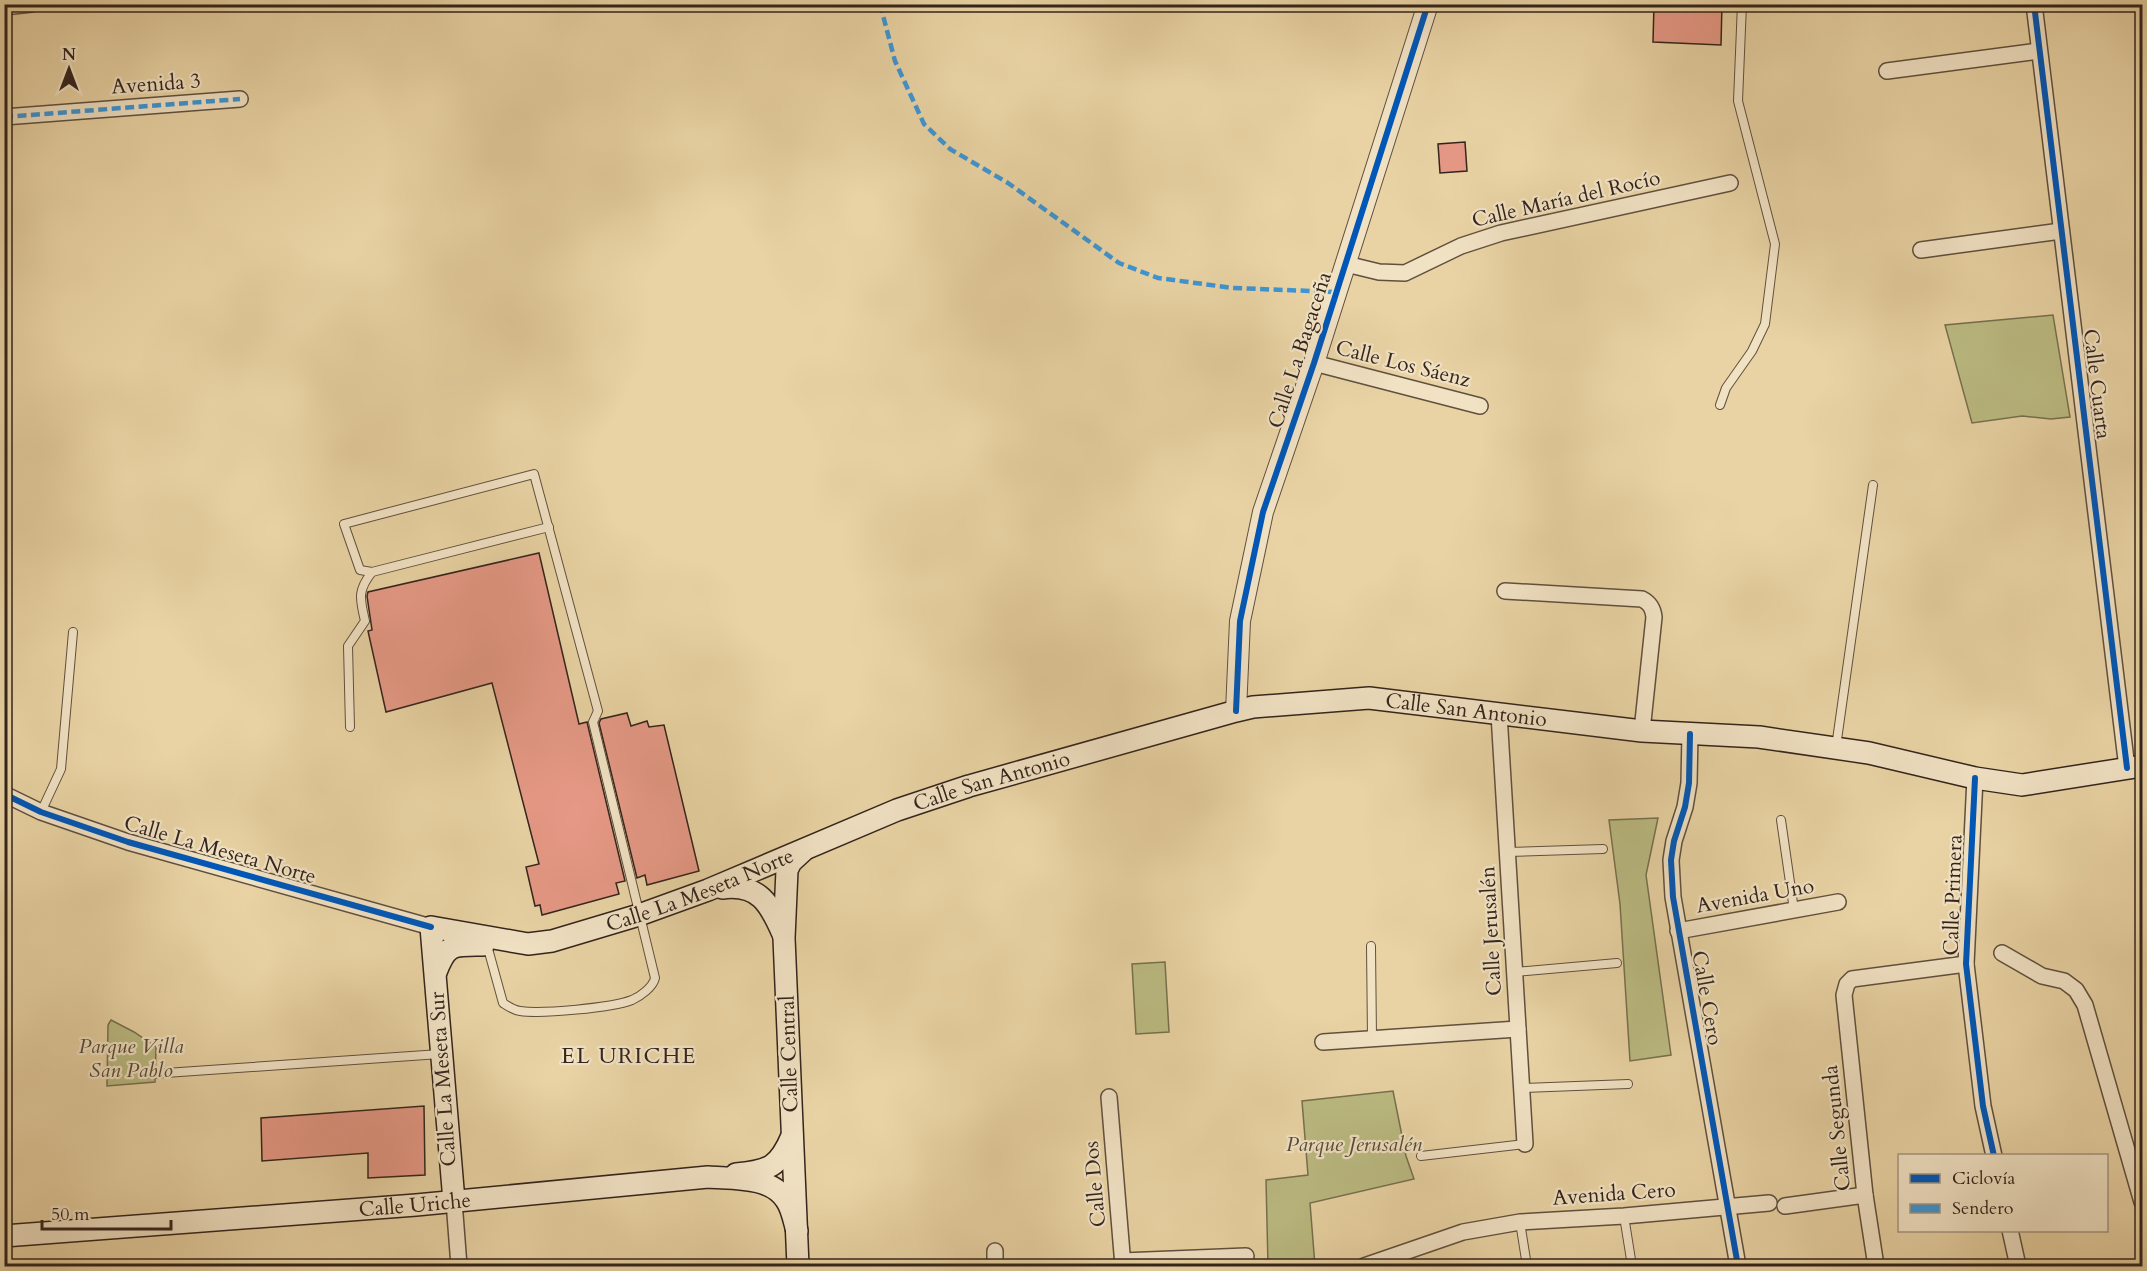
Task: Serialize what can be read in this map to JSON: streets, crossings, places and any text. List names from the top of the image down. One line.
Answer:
{"streets":{"main road":["Calle San Antonio","Calle La Meseta Norte","Calle Central","Calle La Meseta Sur","Calle Uriche"],"street":["Avenida 3","Calle María del Rocío","Calle La Bagaceña","Calle Los Sáenz","Calle Cuarta","Calle Primera","Avenida Uno","Calle Jerusalén","Calle Cero","Calle Segunda","Calle Dos","Avenida Cero"]},"crossings":[["Calle María del Rocío","Calle La Bagaceña"],["Calle La Bagaceña","Calle Los Sáenz"],["Calle La Bagaceña","Calle San Antonio"],["Calle Cuarta","Calle San Antonio"],["Calle San Antonio","Calle La Meseta Norte"],["Calle San Antonio","Calle Primera"],["Calle San Antonio","Calle Jerusalén"],["Calle San Antonio","Calle Cero"],["Calle San Antonio","Calle Central"],["Calle La Meseta Norte","Calle Central"],["Calle La Meseta Norte","Calle La Meseta Sur"],["Calle Primera","Calle Segunda"],["Avenida Uno","Calle Cero"],["Calle Cero","Avenida Cero"],["Calle Central","Calle Uriche"],["Calle La Meseta Sur","Calle Uriche"]],"districts":["EL URICHE"],"parks":["Parque Villa San Pablo","Parque Jerusalén"],"legend":["Ciclovía","Sendero"],"scale_bar":"50 m","north":"top"}
